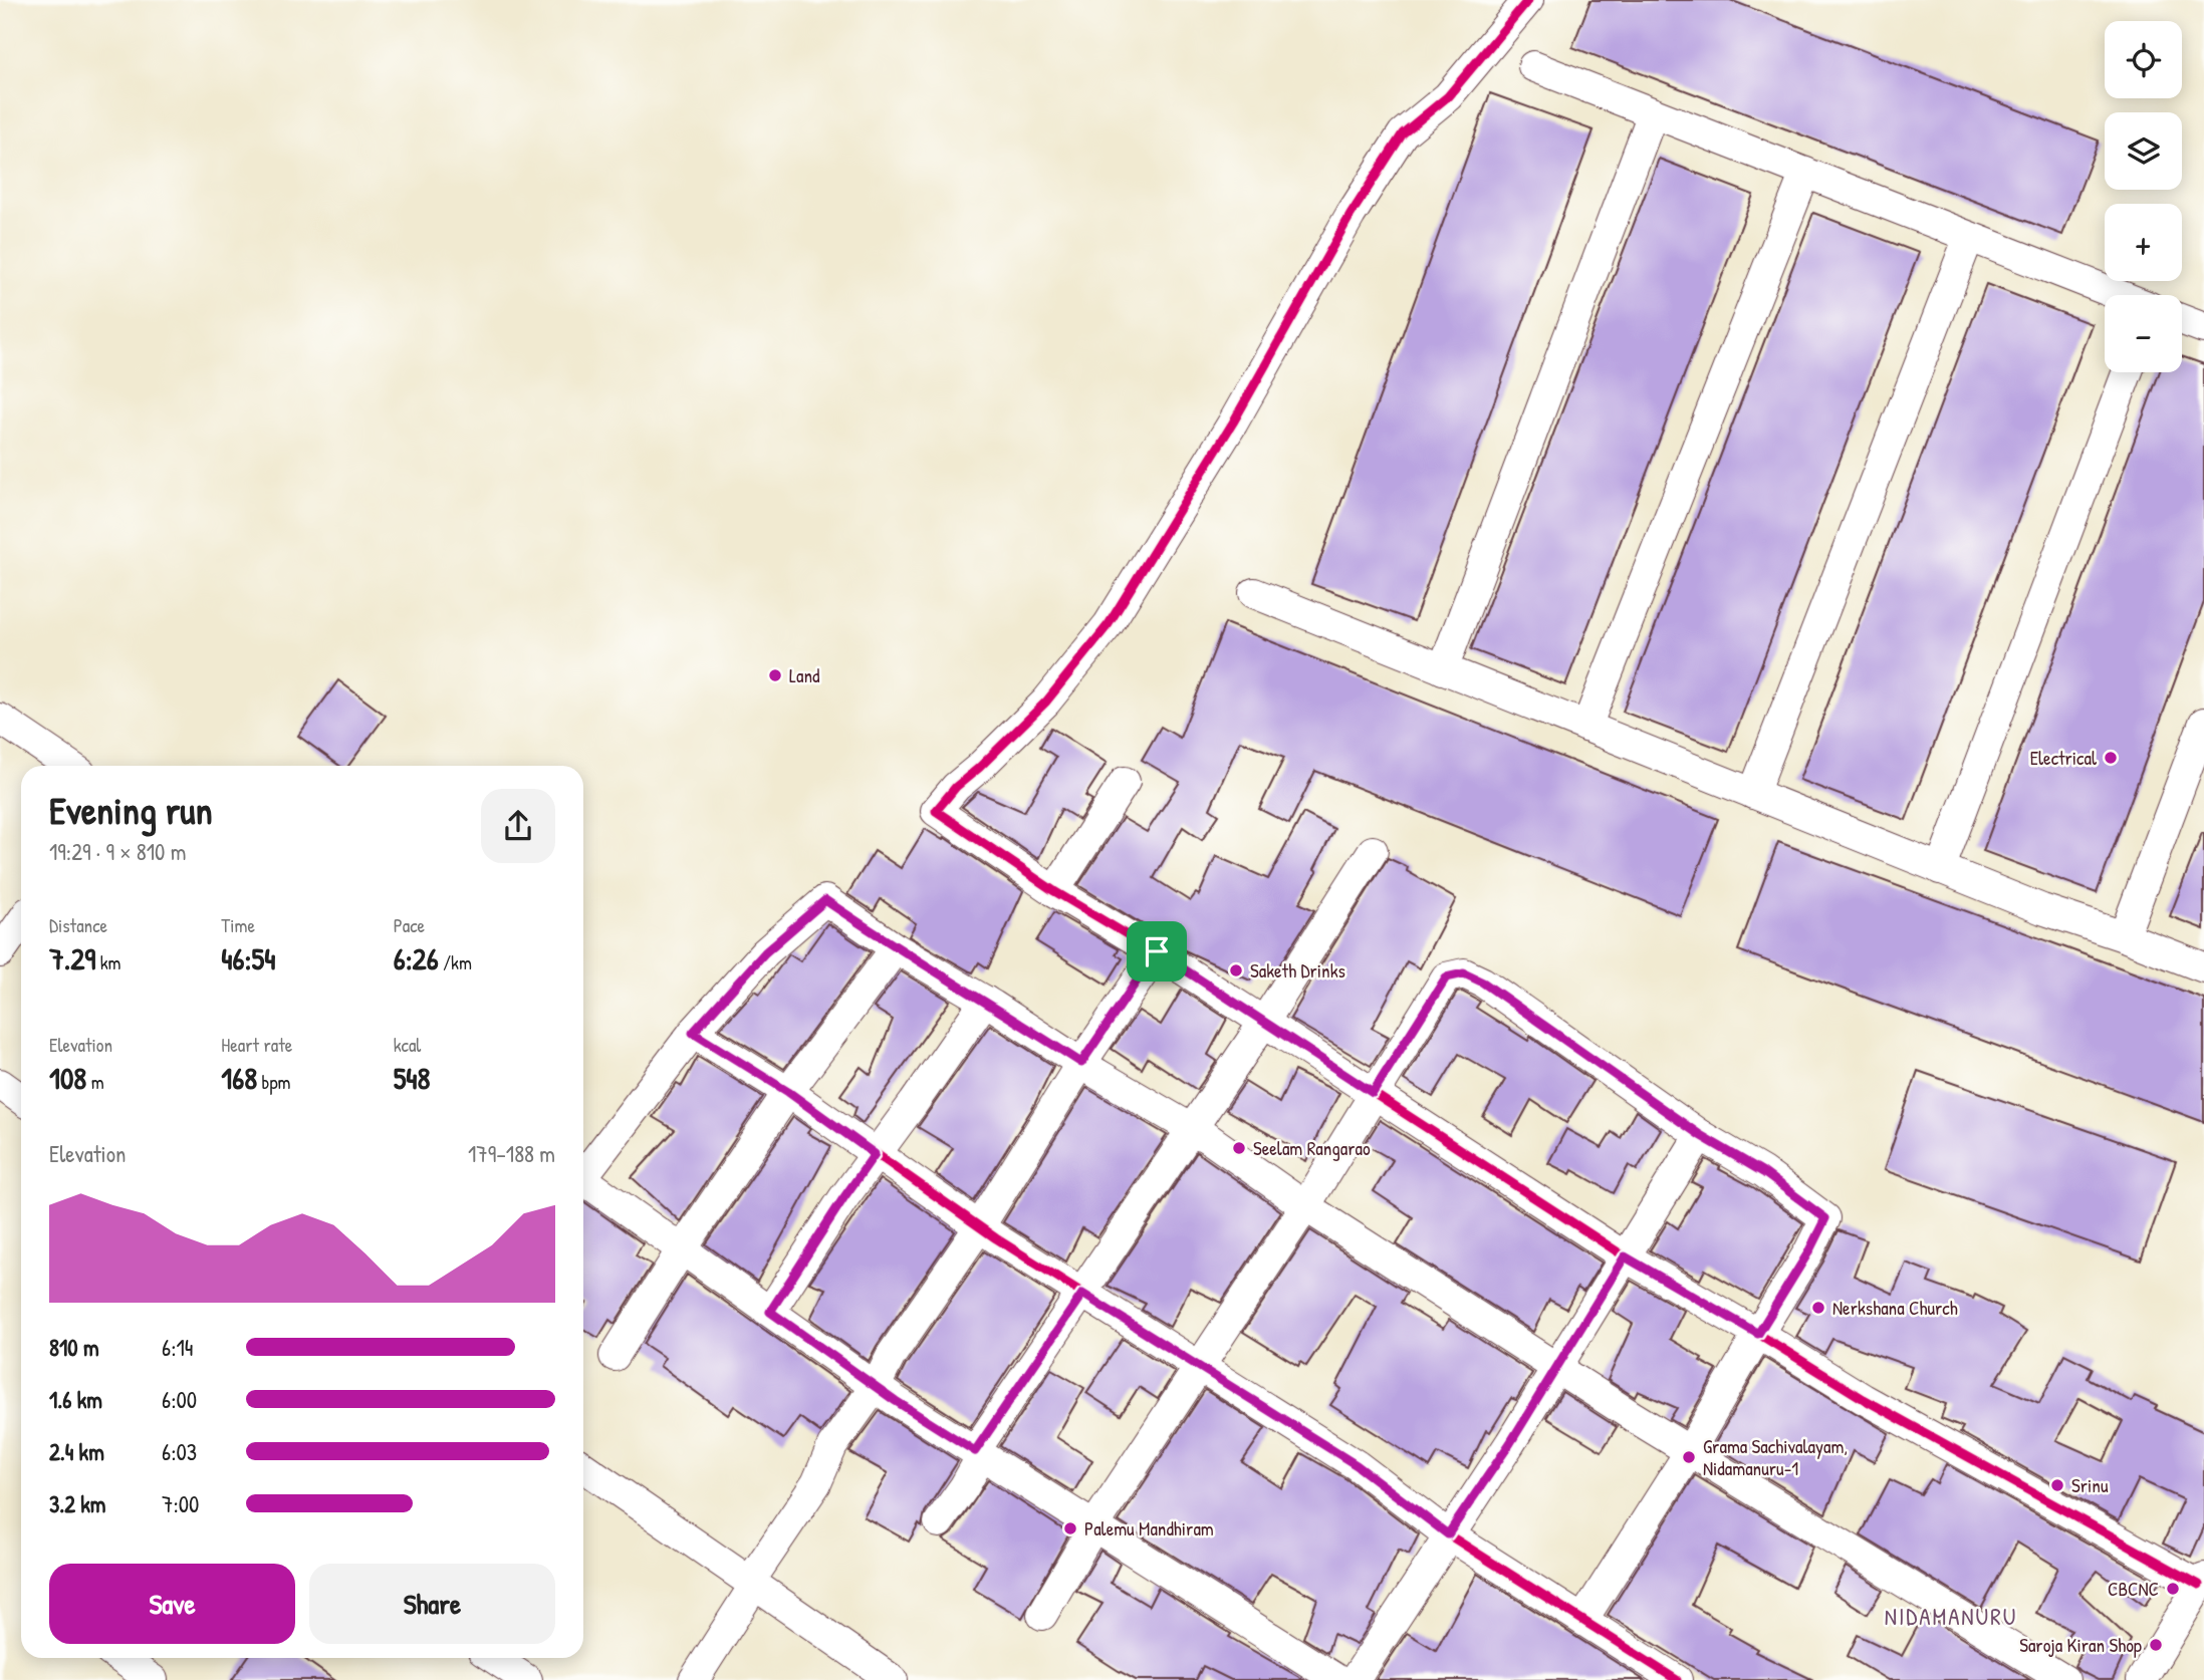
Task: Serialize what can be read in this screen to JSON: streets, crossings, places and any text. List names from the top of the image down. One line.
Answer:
{"districts":["NIDAMANURU"],"places":["Land","Electrical","Saketh Drinks","Seelam Rangarao","Nerkshana Church","Grama Sachivalayam, Nidamanuru-1","Srinu","Palemu Mandhiram","CBCNC","Saroja Kiran Shop"],"page":{"map_buttons":["+","−"],"heading":["Evening run","19:29 · 9 × 810 m"],"stats":[["Distance","7.29 km"],["Time","46:54"],["Pace","6:26 /km"],["Elevation","108 m"],["Heart rate","168 bpm"],["kcal","548"]],"chart":["Elevation","179–188 m"],"list":[{"name":"810 m","note":"6:14"},{"name":"1.6 km","note":"6:00"},{"name":"2.4 km","note":"6:03"},{"name":"3.2 km","note":"7:00"}],"buttons":["Save","Share"]}}
